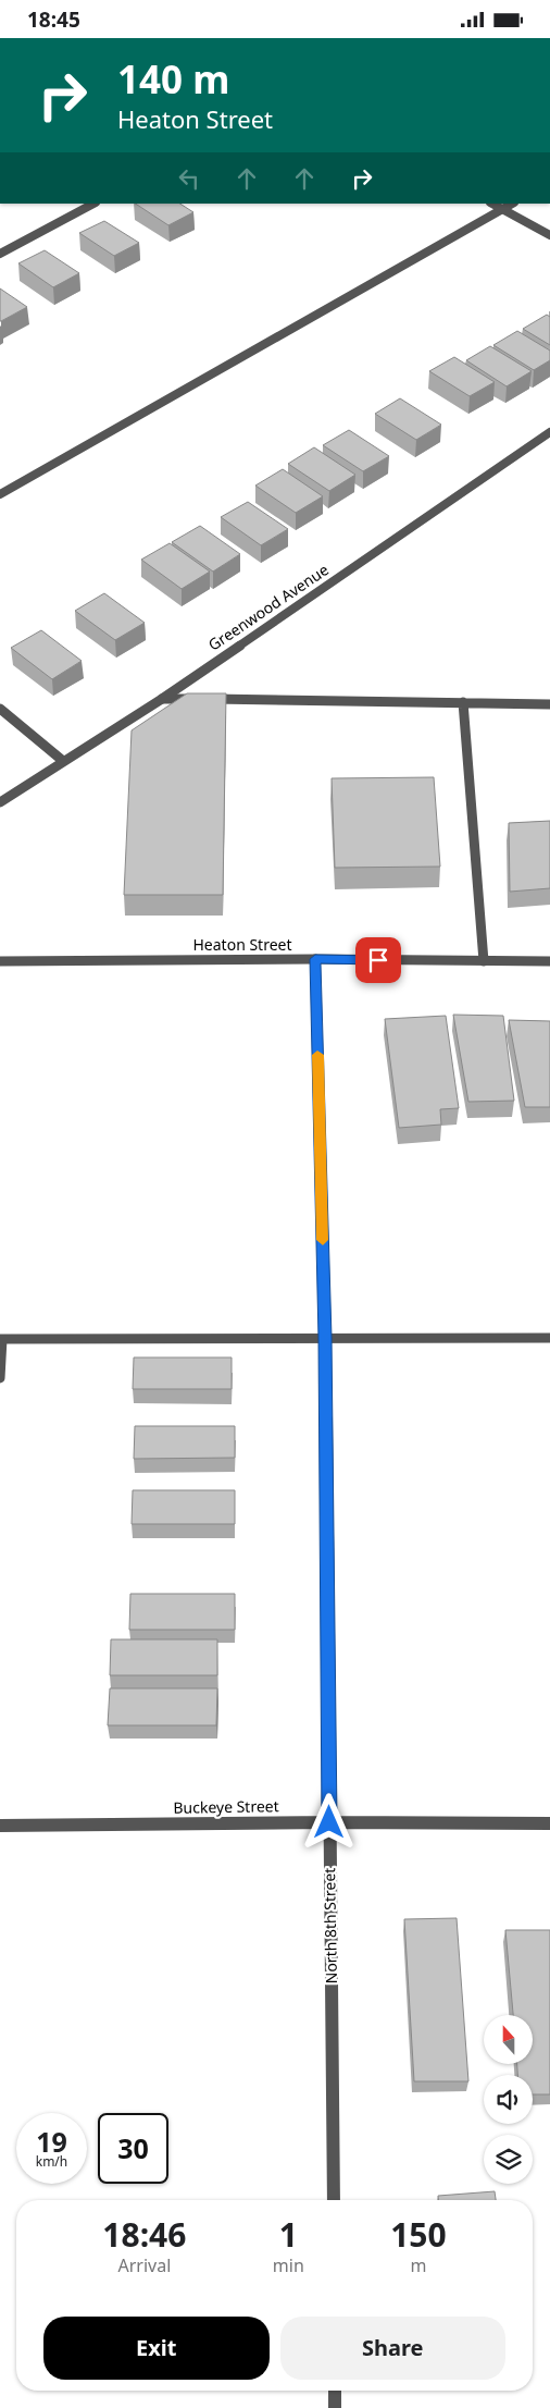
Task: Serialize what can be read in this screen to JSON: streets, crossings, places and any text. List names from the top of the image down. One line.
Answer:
{"streets":{"street":["Greenwood Avenue","Heaton Street","Buckeye Street","North 8th Street"]},"crossings":[["Heaton Street","North 8th Street"],["Buckeye Street","North 8th Street"]],"north":"top","page":{"status":"18:45","turn":["140 m","Heaton Street"],"speed":"19 km/h","limit":"30","eta":["18:46","Arrival","1","min","150","m"],"buttons":["Exit","Share"]}}
